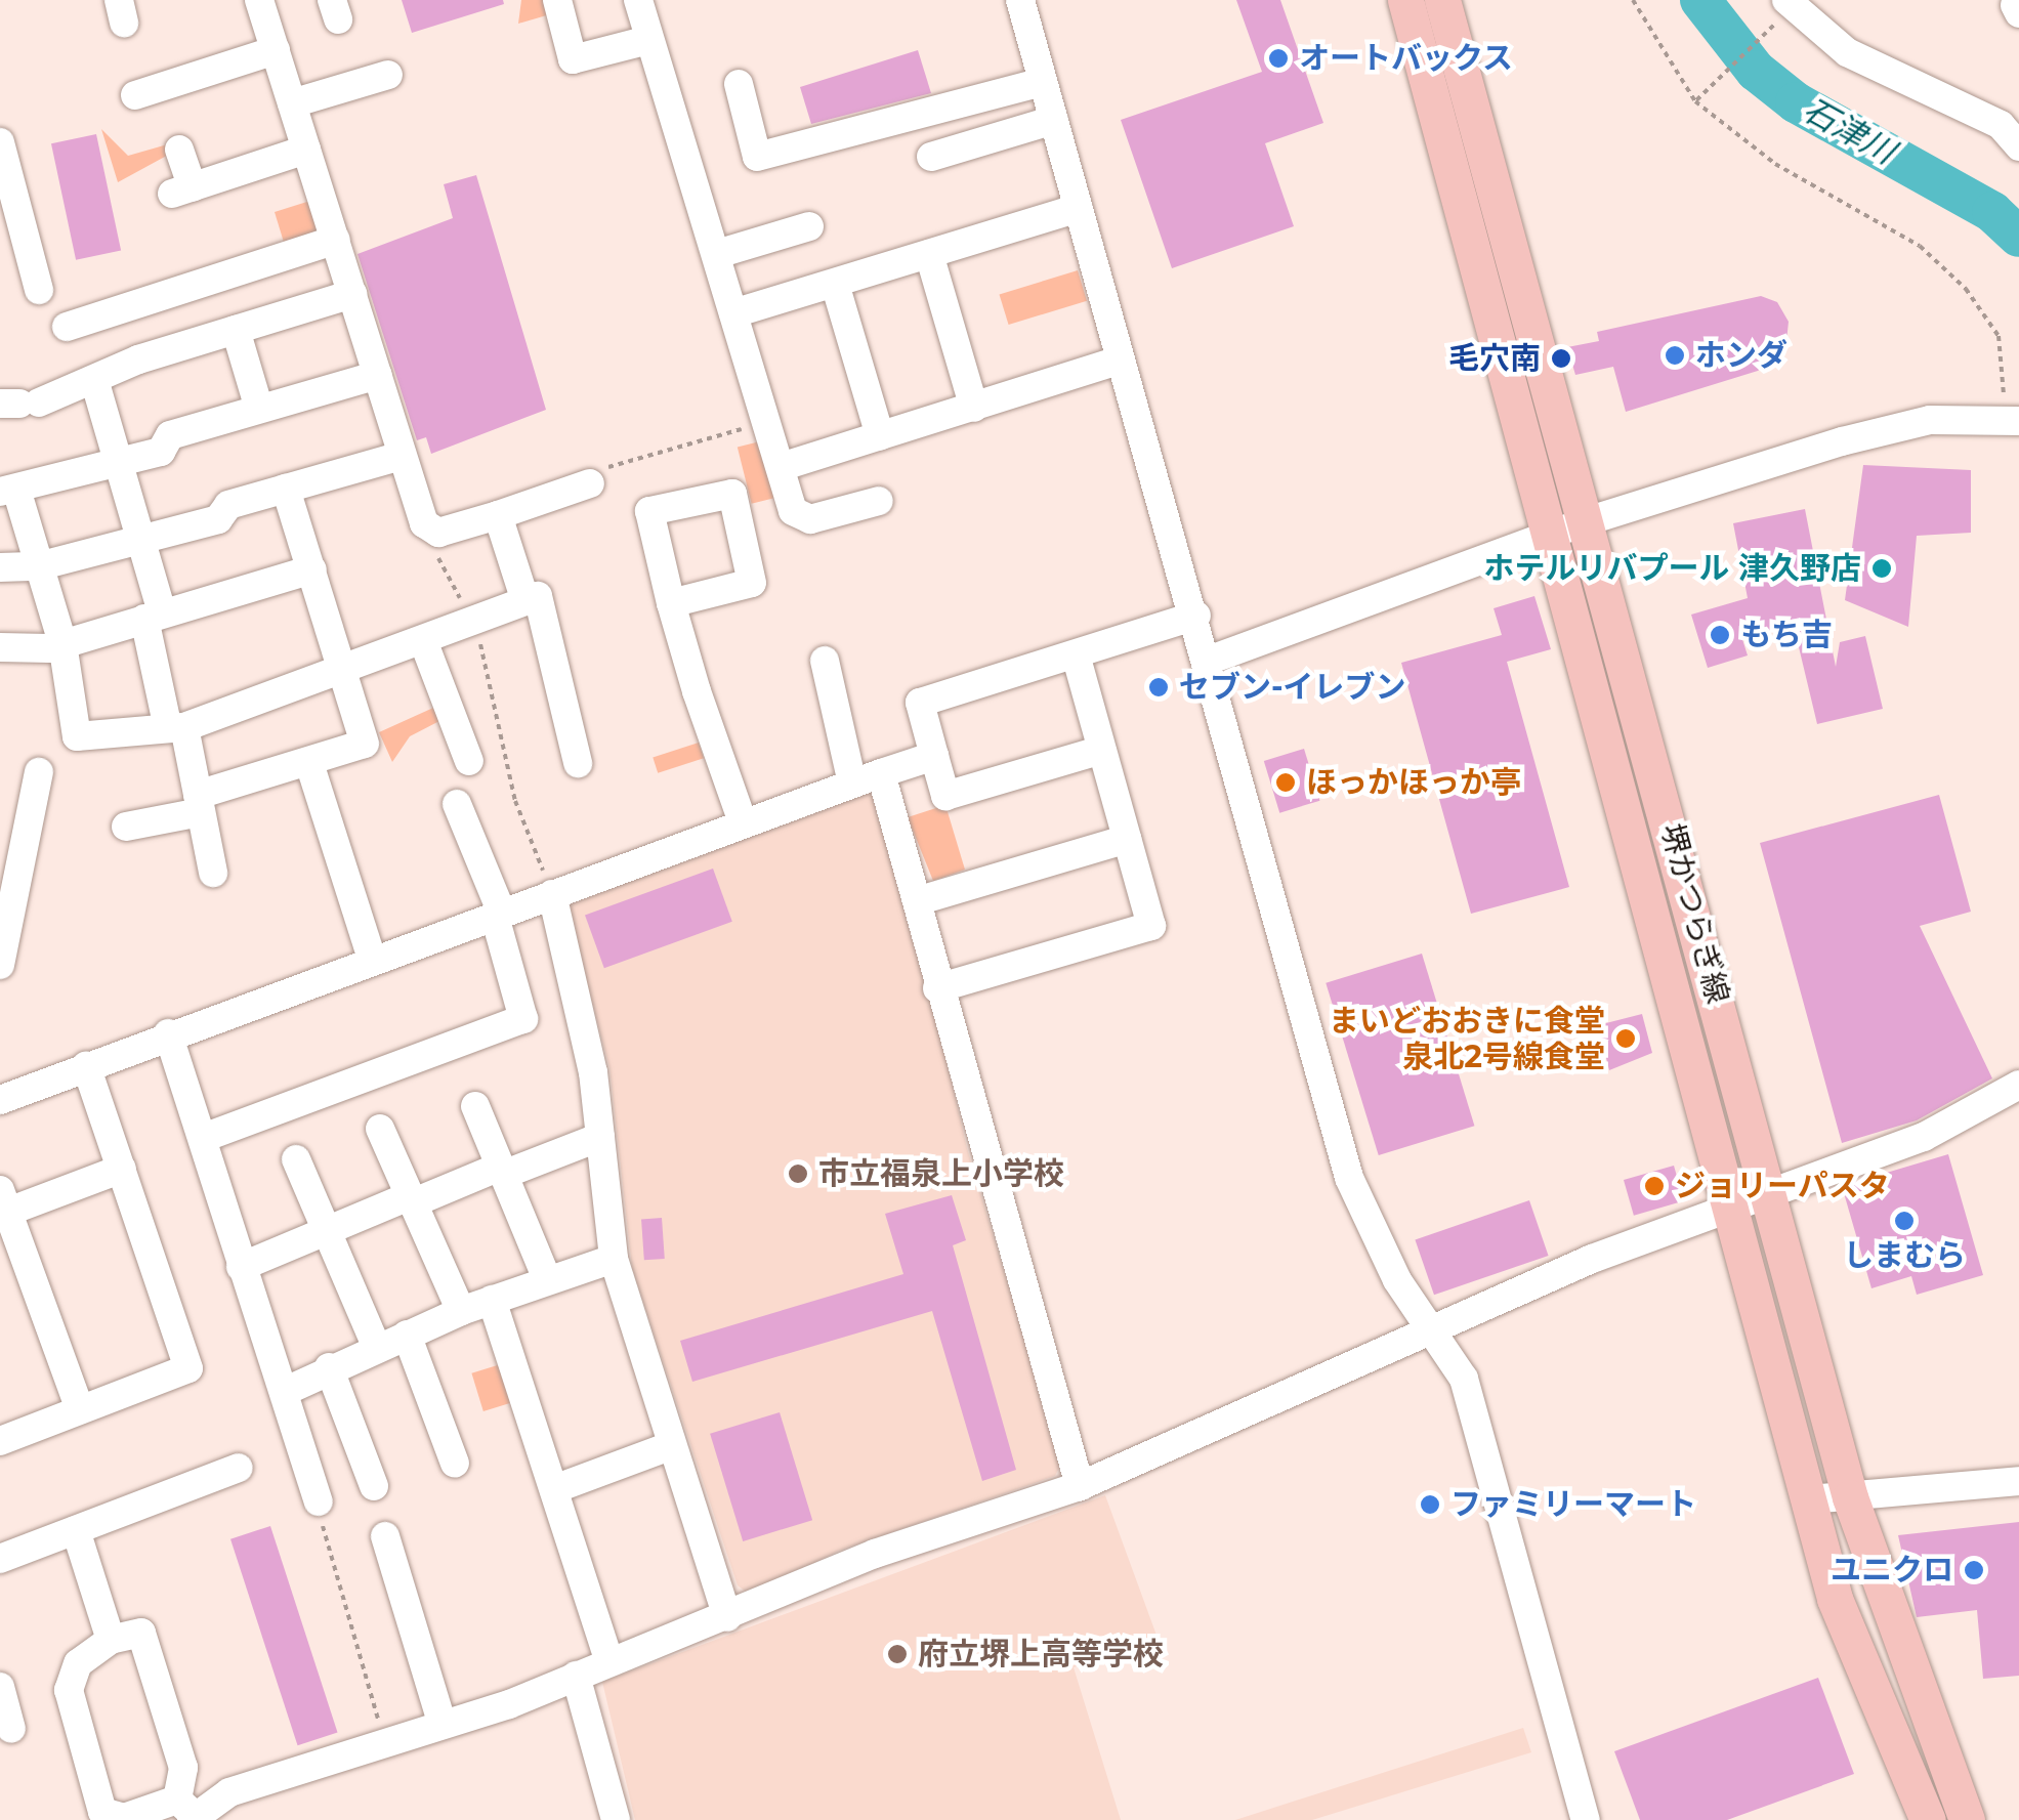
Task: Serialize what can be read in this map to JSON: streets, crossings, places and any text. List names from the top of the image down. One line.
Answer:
{"streets":{"main road":["堺かつらぎ線"]},"water":["石津川"],"places":["オートバックス","ホンダ","毛穴南","ホテルリバプール 津久野店","もち吉","セブン-イレブン","ほっかほっか亭","まいどおおきに食堂 泉北2号線食堂","市立福泉上小学校","ジョリーパスタ","しまむら","ファミリーマート","ユニクロ","府立堺上高等学校"]}
